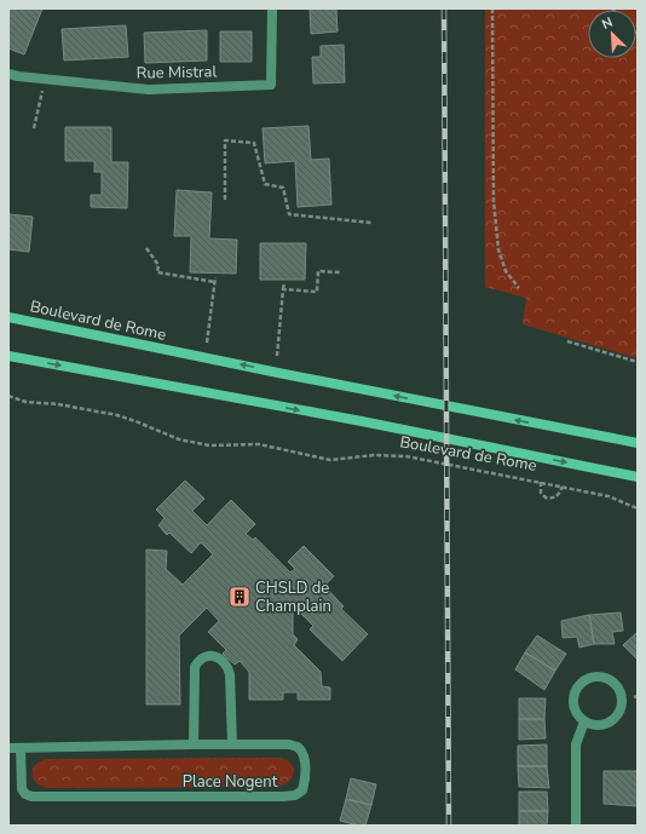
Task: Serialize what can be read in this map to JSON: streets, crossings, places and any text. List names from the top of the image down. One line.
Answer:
{"streets":{"main road":["Boulevard de Rome"],"street":["Rue Mistral","Place Nogent"]},"places":{"building":["CHSLD de Champlain"]},"north":"top left"}
